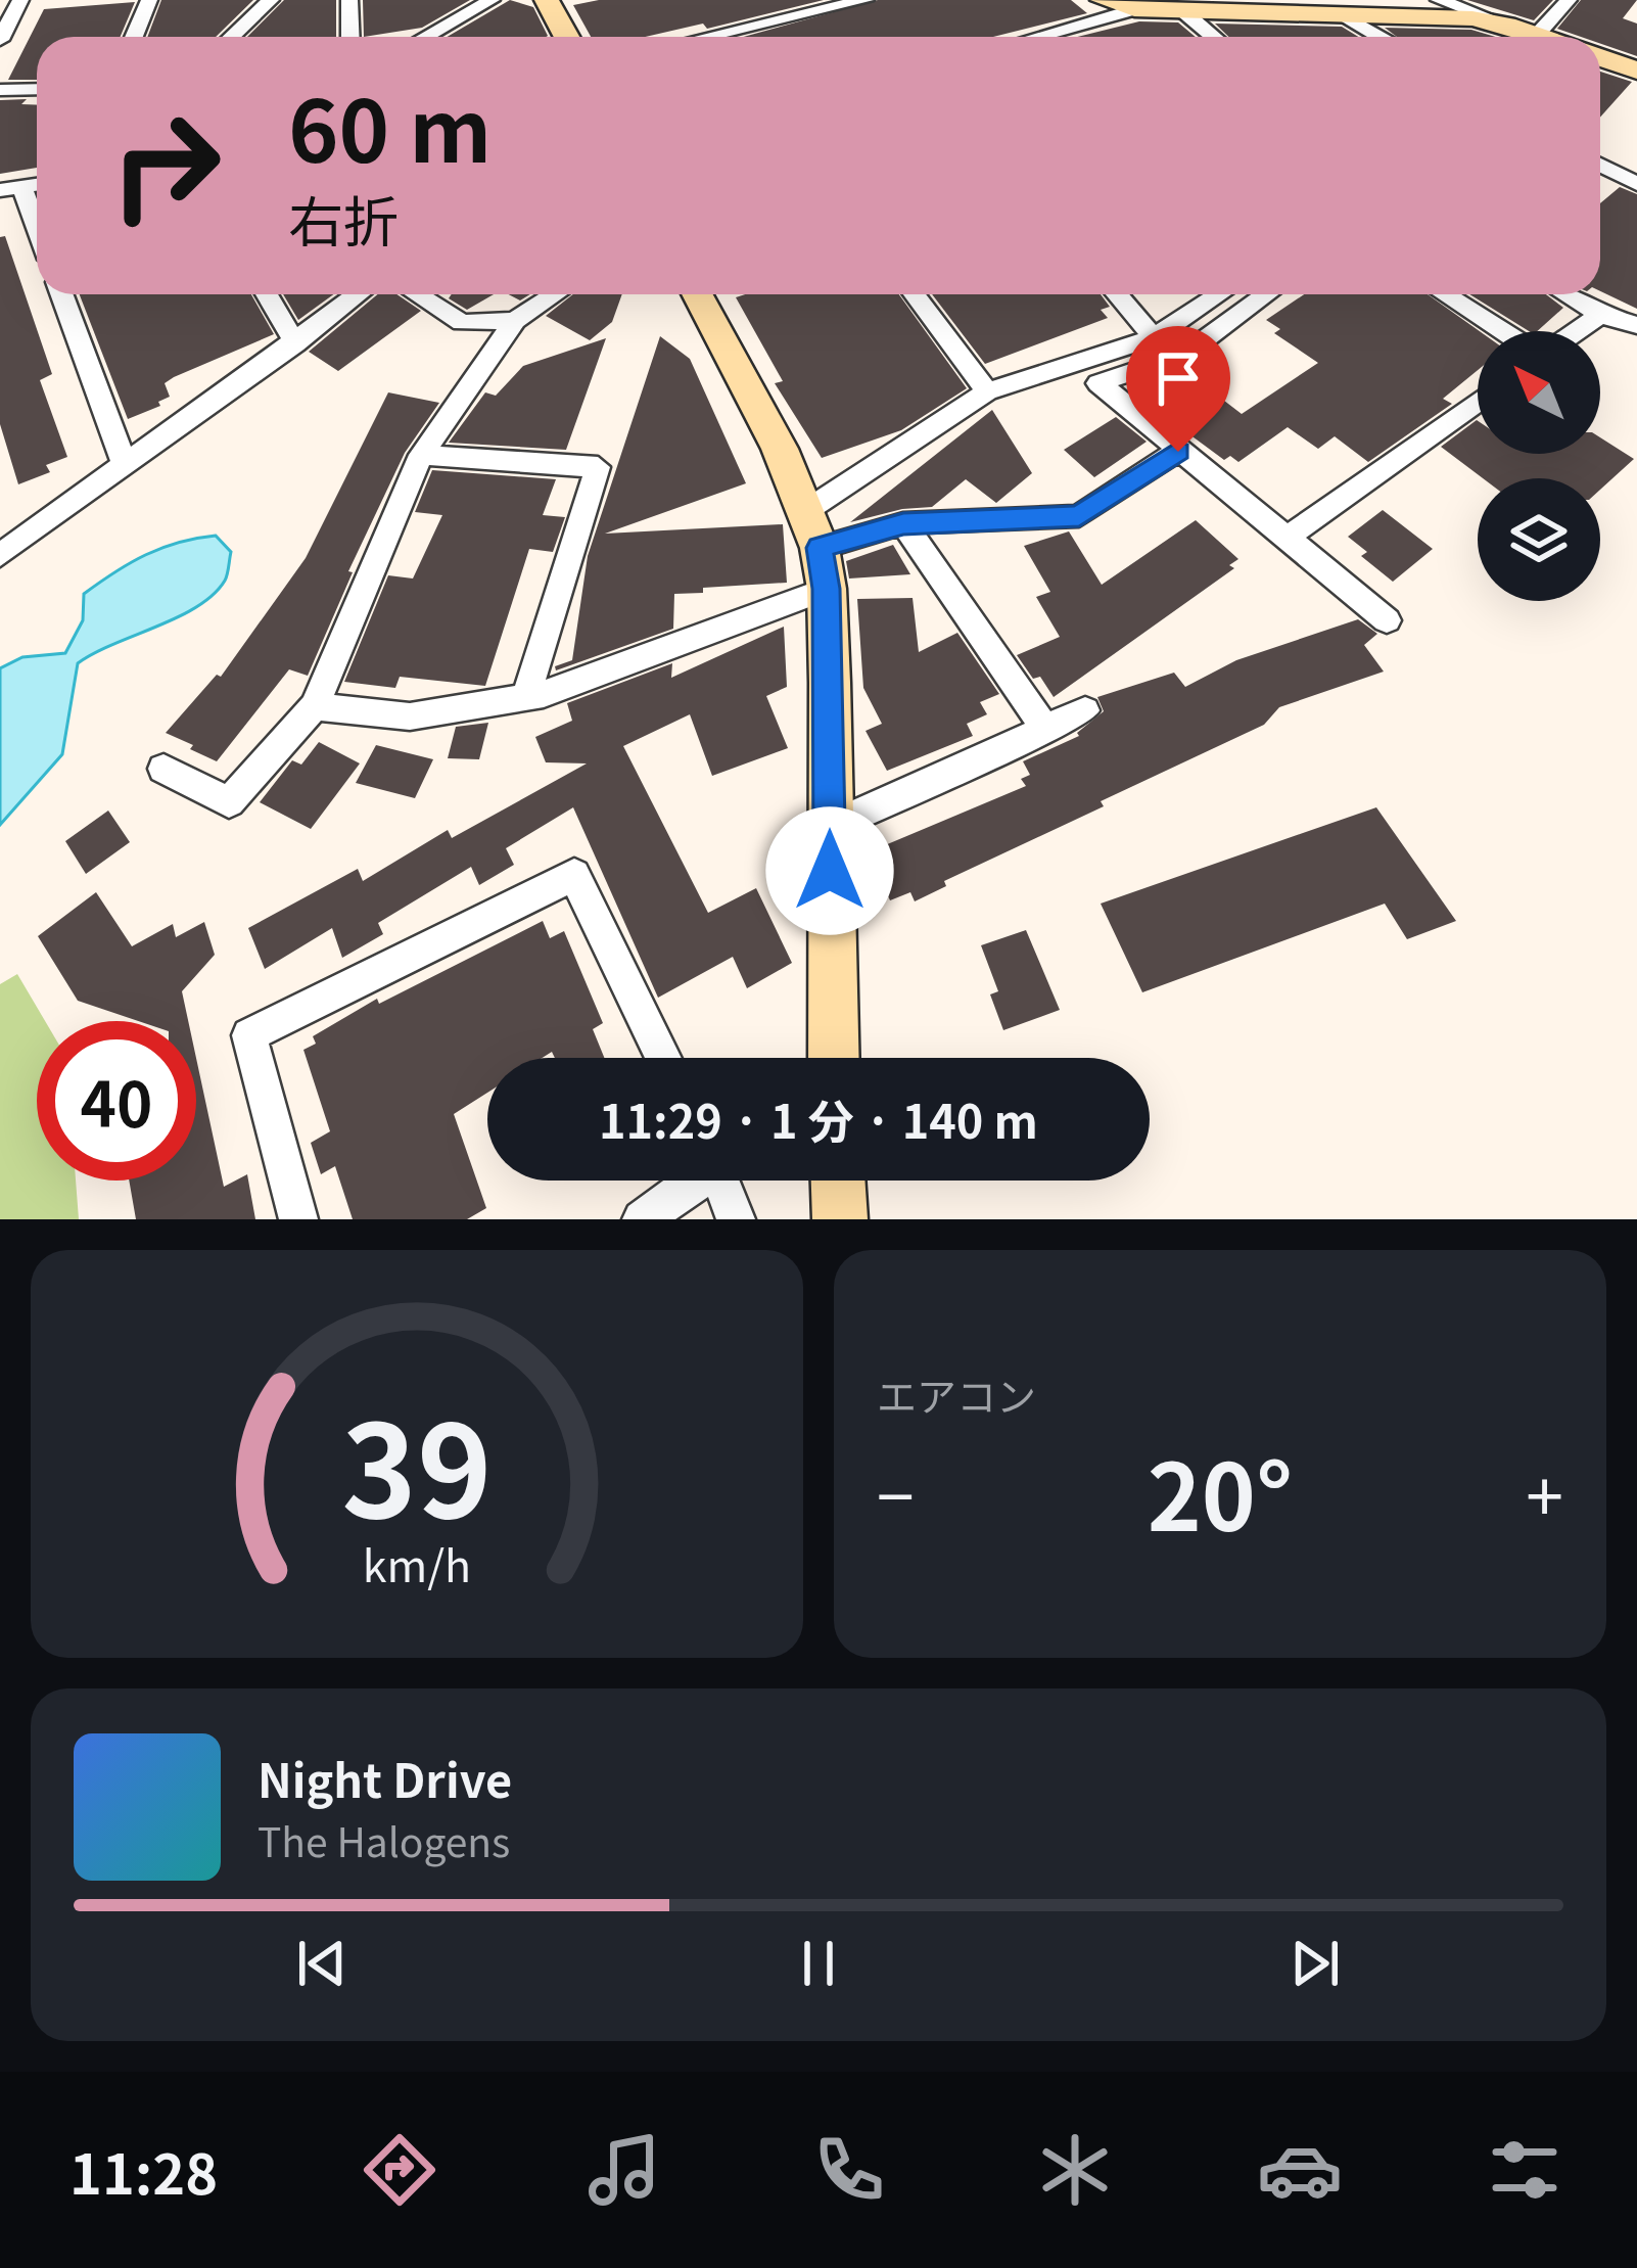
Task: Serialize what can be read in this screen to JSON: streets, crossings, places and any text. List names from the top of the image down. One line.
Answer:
{"north":"top left","page":{"turn":["60 m","右折"],"limit":"40","trip":"11:29 · 1 分 · 140 m","tile":"エアコン","heat":["−","20°","+"],"song":["Night Drive","The Halogens"],"tabs":"11:28","gauge":["39","km/h"]}}
